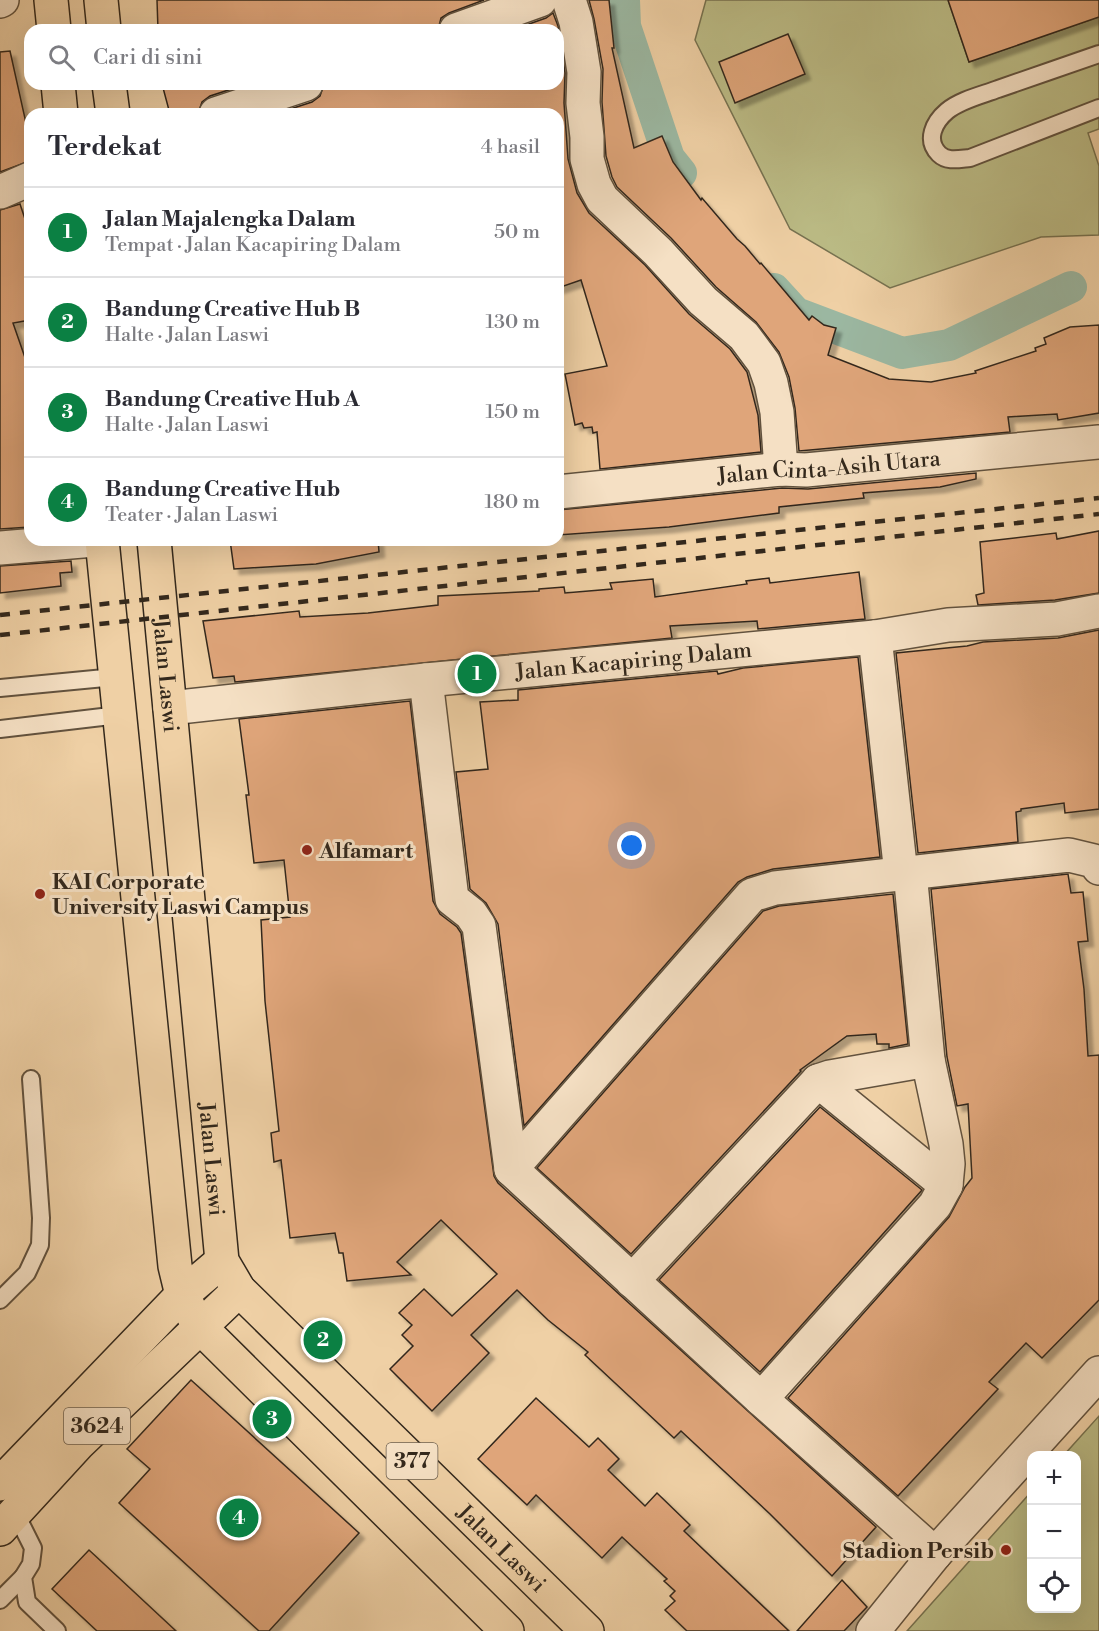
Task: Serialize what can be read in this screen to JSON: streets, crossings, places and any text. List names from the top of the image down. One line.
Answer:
{"streets":{"main road":["Jalan Laswi","3624","377"],"street":["Jalan Cinta-Asih Utara","Jalan Kacapiring Dalam"]},"crossings":[["Jalan Kacapiring Dalam","Jalan Laswi"],["Jalan Laswi","3624"],["3624","377"]],"places":["Alfamart","KAI Corporate University Laswi Campus","Stadion Persib"],"page":{"search":"Cari di sini","heading":["Terdekat","4 hasil"],"list":[{"mark":"1","name":"Jalan Majalengka Dalam","note":"Tempat · Jalan Kacapiring Dalam","value":"50 m"},{"mark":"2","name":"Bandung Creative Hub B","note":"Halte · Jalan Laswi","value":"130 m"},{"mark":"3","name":"Bandung Creative Hub A","note":"Halte · Jalan Laswi","value":"150 m"},{"mark":"4","name":"Bandung Creative Hub","note":"Teater · Jalan Laswi","value":"180 m"}],"pins":["1","2","3","4"],"map_buttons":["+","−"]}}
